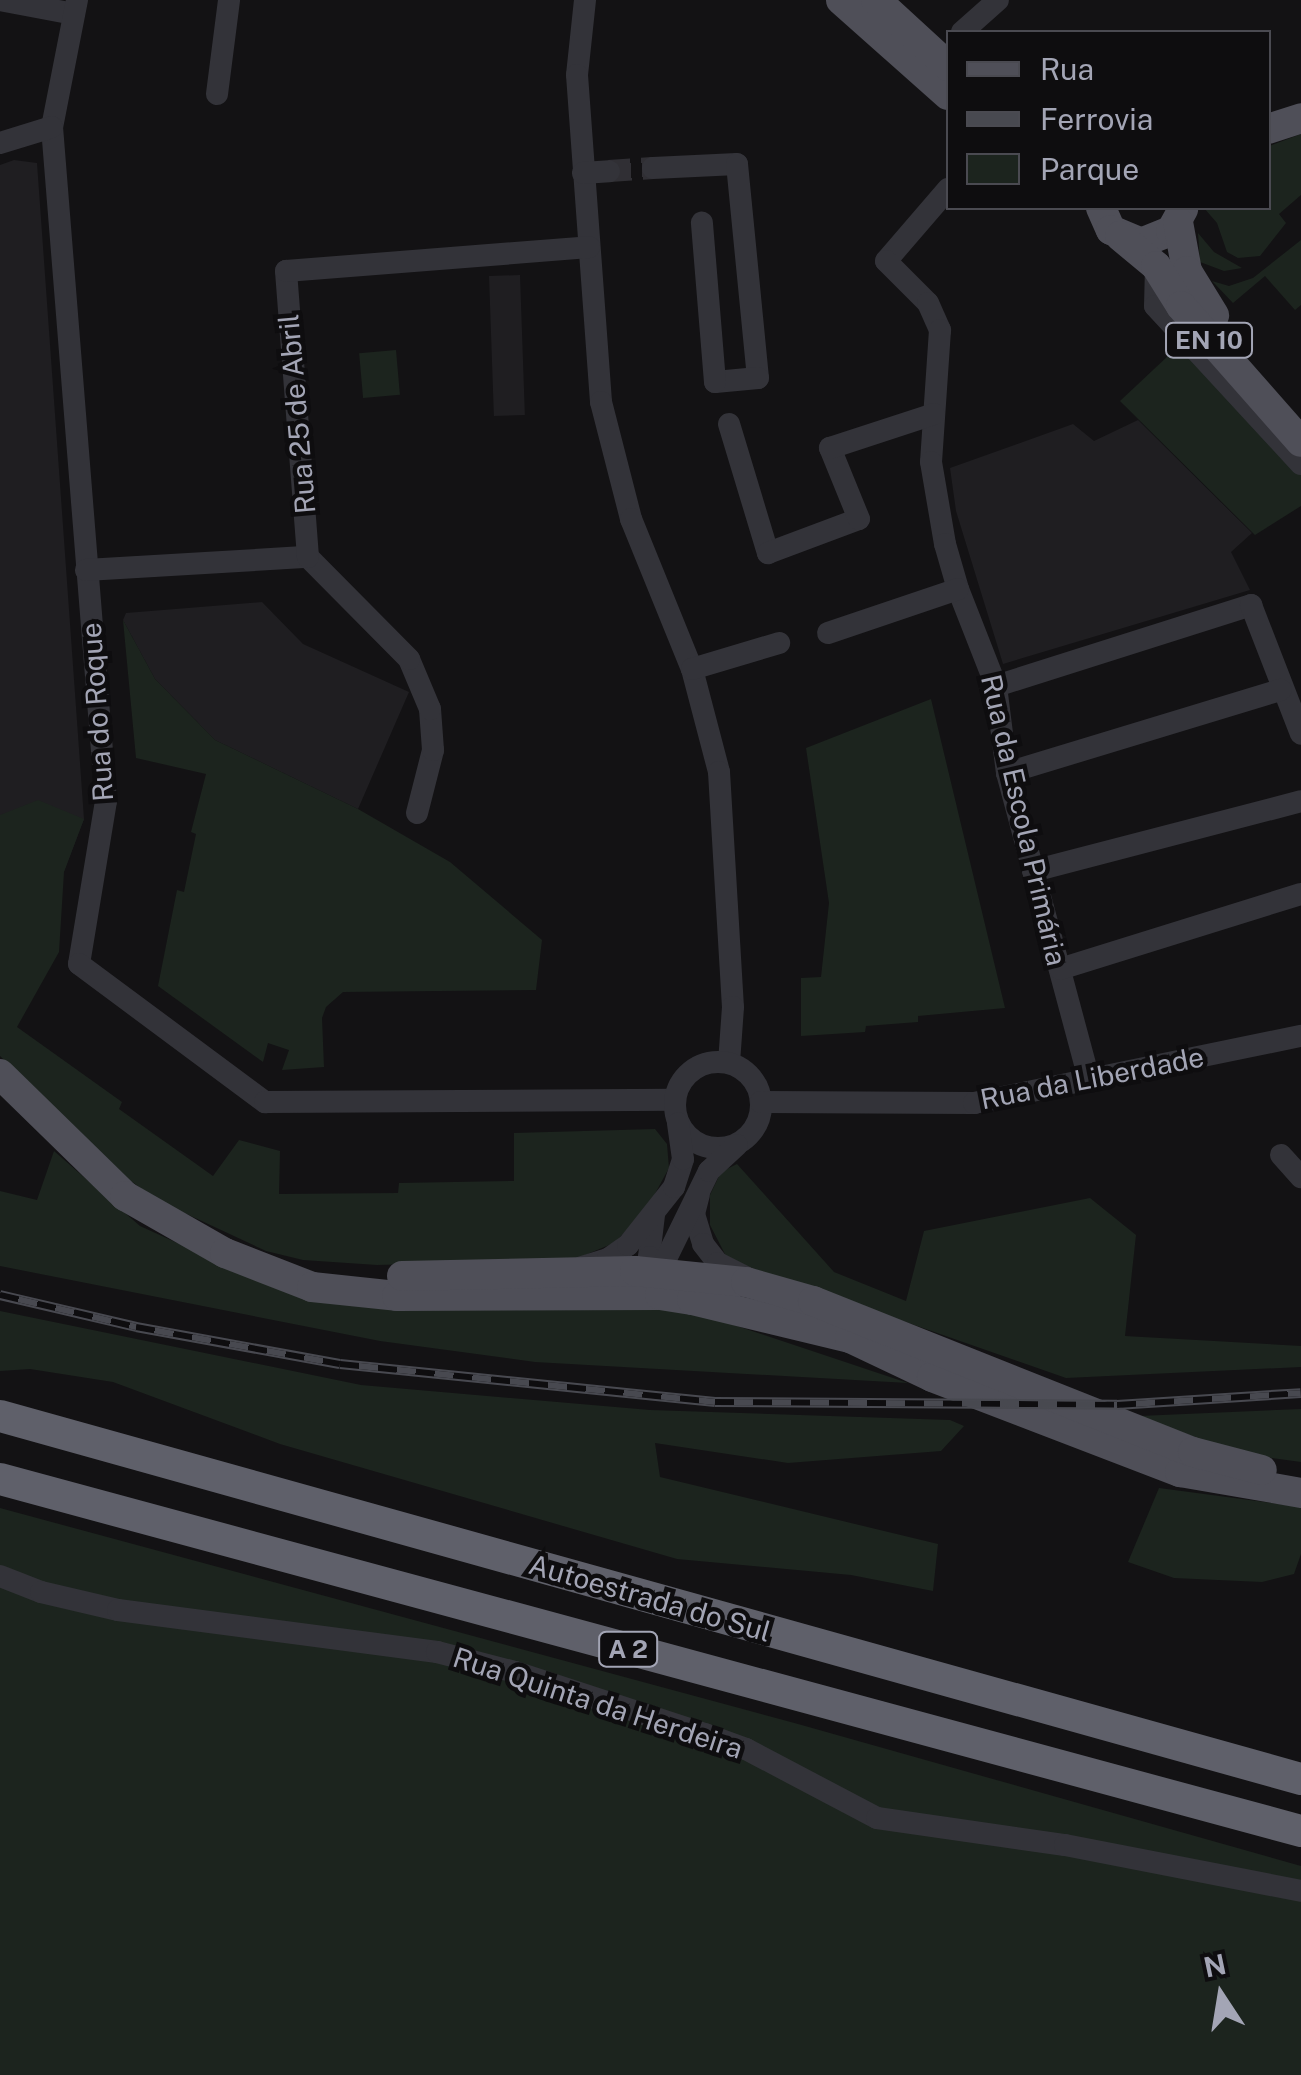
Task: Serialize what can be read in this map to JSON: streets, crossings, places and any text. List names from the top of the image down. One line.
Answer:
{"streets":{"highway":["Autoestrada do Sul","A 2"],"main road":["EN 10"],"street":["Rua 25 de Abril","Rua do Roque","Rua da Escola Primária","Rua da Liberdade","Rua Quinta da Herdeira"]},"crossings":[["Rua do Roque","Rua da Liberdade"],["Rua da Escola Primária","Rua da Liberdade"]],"legend":["Rua","Ferrovia","Parque"],"north":"top"}
